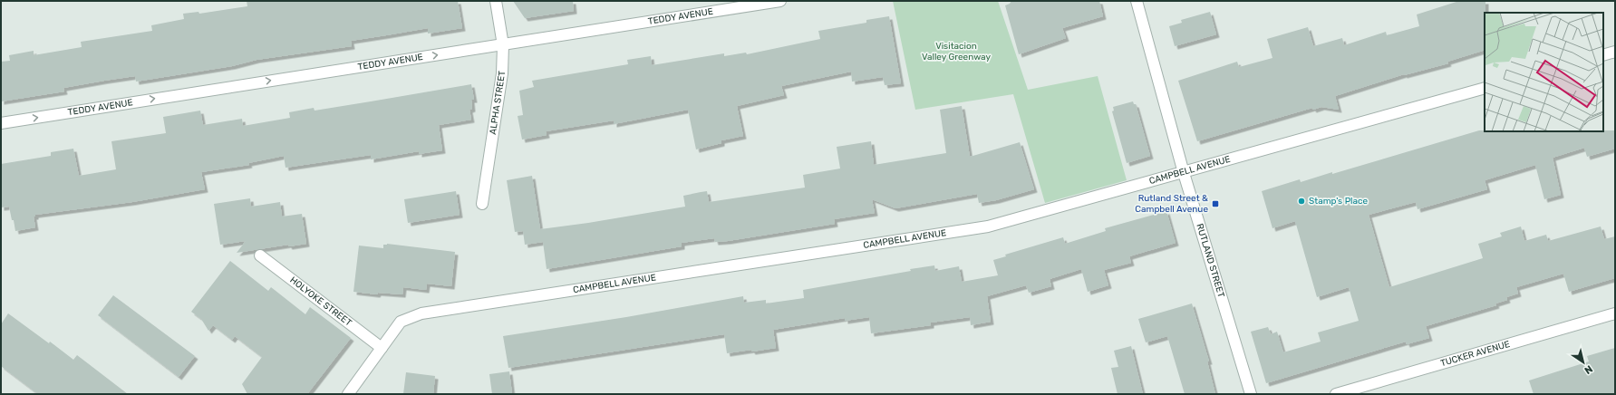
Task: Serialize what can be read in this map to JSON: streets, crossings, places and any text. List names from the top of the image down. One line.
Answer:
{"streets":{"street":["TEDDY AVENUE","ALPHA STREET","CAMPBELL AVENUE","RUTLAND STREET","HOLYOKE STREET","TUCKER AVENUE"]},"crossings":[["TEDDY AVENUE","ALPHA STREET"],["CAMPBELL AVENUE","RUTLAND STREET"],["CAMPBELL AVENUE","HOLYOKE STREET"]],"one_way":["TEDDY AVENUE"],"parks":["Visitacion Valley Greenway"],"places":{"other":["Stamp's Place"],"transit":["Rutland Street & Campbell Avenue"]},"north":"bottom right"}
